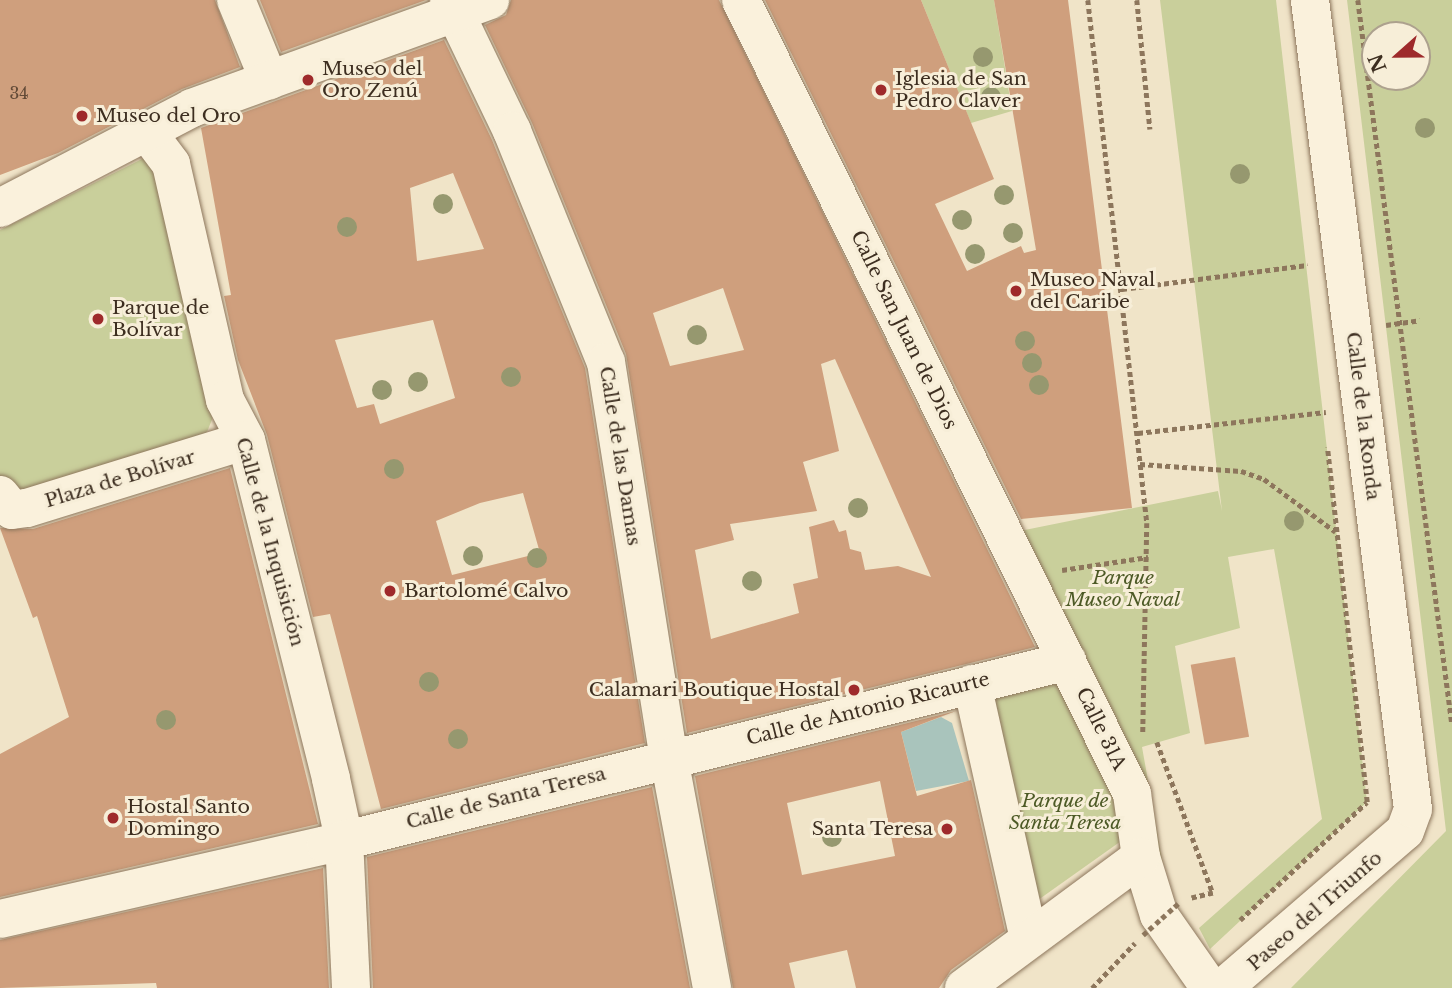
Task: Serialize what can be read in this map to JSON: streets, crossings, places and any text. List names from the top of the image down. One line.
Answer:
{"streets":{"street":["Calle San Juan de Dios","Calle de la Ronda","Calle de las Damas","Plaza de Bolívar","Calle de la Inquisición","Calle de Antonio Ricaurte","Calle 31A","Calle de Santa Teresa","Paseo del Triunfo"]},"crossings":[["Calle San Juan de Dios","Calle de Antonio Ricaurte"],["Calle San Juan de Dios","Calle 31A"],["Calle de la Ronda","Paseo del Triunfo"],["Calle de las Damas","Calle de Antonio Ricaurte"],["Calle de las Damas","Calle de Santa Teresa"],["Plaza de Bolívar","Calle de la Inquisición"],["Calle de la Inquisición","Calle de Santa Teresa"],["Calle de Antonio Ricaurte","Calle 31A"],["Calle de Antonio Ricaurte","Calle de Santa Teresa"]],"parks":["Parque Museo Naval","Parque de Santa Teresa"],"places":["Museo del Oro Zenú","Iglesia de San Pedro Claver","Museo del Oro","Museo Naval del Caribe","Parque de Bolívar","Bartolomé Calvo","Calamari Boutique Hostal","Hostal Santo Domingo","Santa Teresa"],"house_numbers":["34"],"north":"left"}
